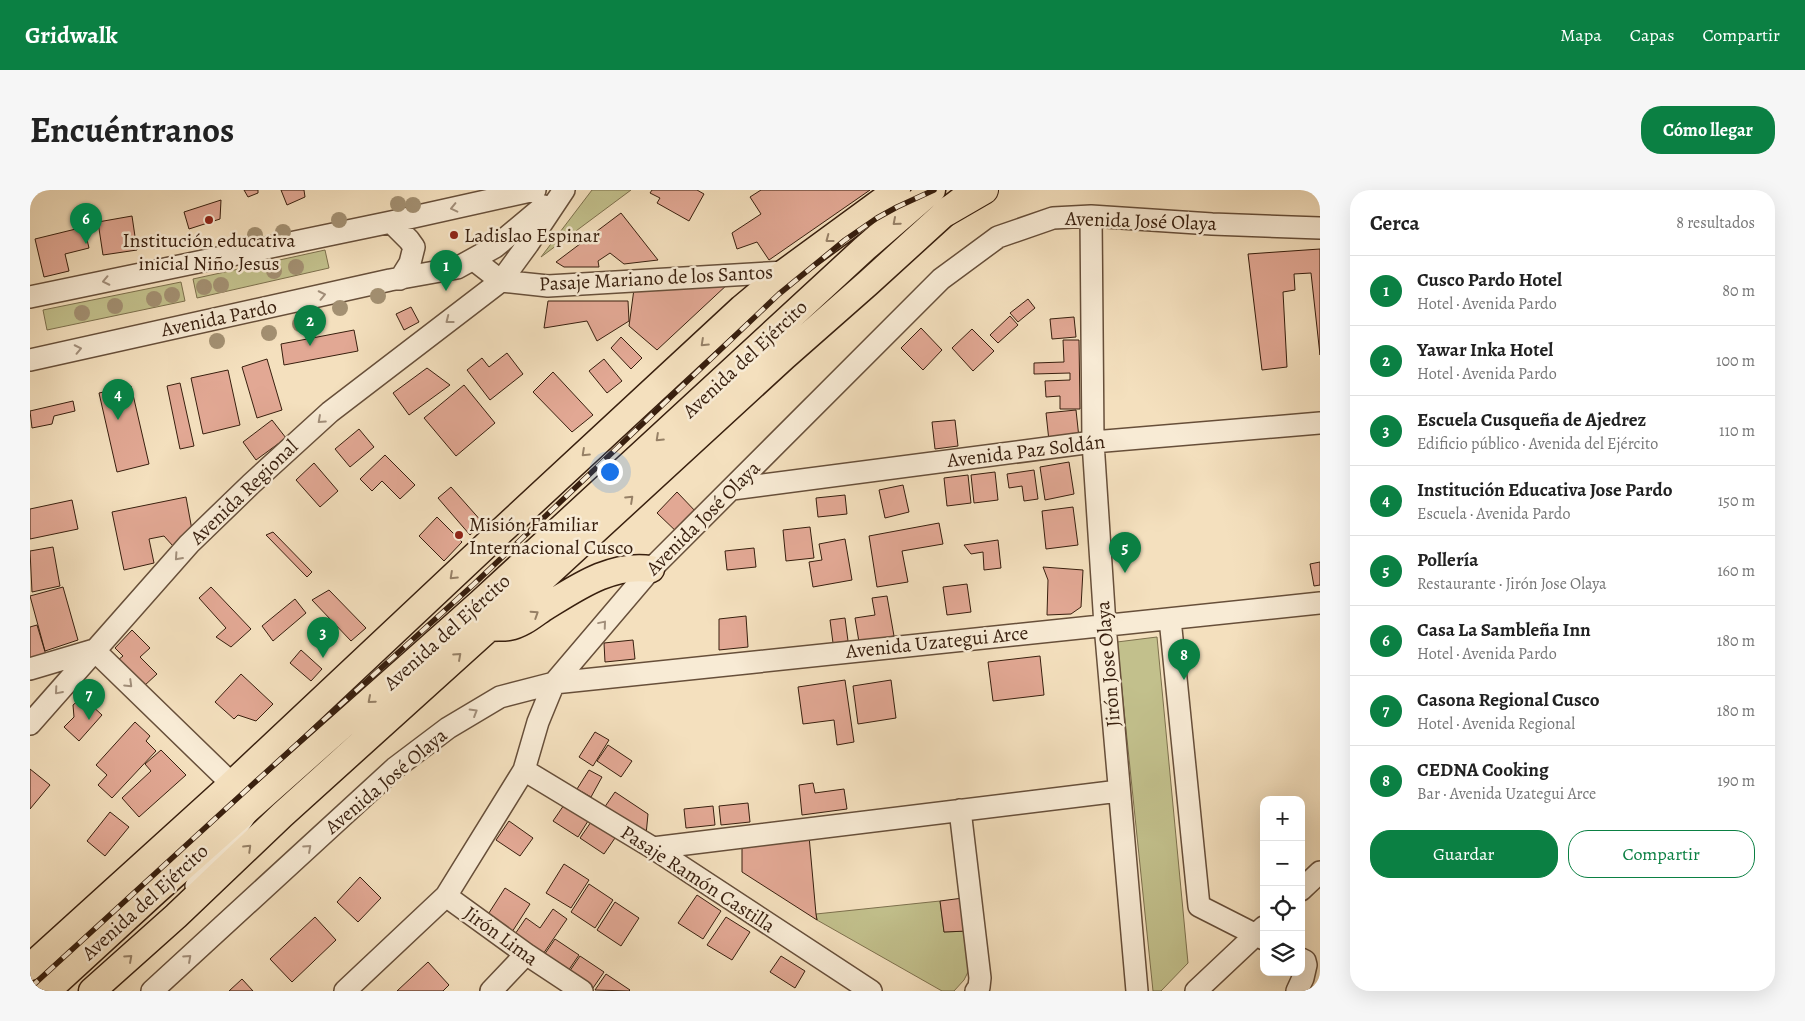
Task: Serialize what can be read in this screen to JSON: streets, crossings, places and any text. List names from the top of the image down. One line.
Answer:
{"streets":{"main road":["Avenida del Ejército"],"street":["Avenida José Olaya","Pasaje Mariano de los Santos","Avenida Pardo","Avenida Paz Soldán","Avenida Regional","Avenida Uzategui Arce","Jirón Jose Olaya","Pasaje Ramón Castilla","Jirón Lima"]},"crossings":[["Avenida José Olaya","Avenida Paz Soldán"],["Avenida José Olaya","Avenida Uzategui Arce"],["Avenida José Olaya","Jirón Jose Olaya"],["Pasaje Mariano de los Santos","Avenida del Ejército"],["Pasaje Mariano de los Santos","Avenida Regional"],["Avenida Pardo","Avenida Regional"],["Avenida Paz Soldán","Jirón Jose Olaya"],["Avenida Uzategui Arce","Jirón Jose Olaya"]],"one_way":["Avenida Regional"],"places":["Institución educativa inicial Niño Jesus","Ladislao Espinar","Misión Familiar Internacional Cusco"],"page":{"header":"Gridwalk","nav":["Mapa","Capas","Compartir"],"title":"Encuéntranos","buttons":["Cómo llegar",["Guardar","Compartir"]],"heading":["Cerca","8 resultados"],"pins":["6","1","2","4","5","3","8","7"],"list":[{"mark":"1","name":"Cusco Pardo Hotel","note":"Hotel · Avenida Pardo","value":"80 m"},{"mark":"2","name":"Yawar Inka Hotel","note":"Hotel · Avenida Pardo","value":"100 m"},{"mark":"3","name":"Escuela Cusqueña de Ajedrez","note":"Edificio público · Avenida del Ejército","value":"110 m"},{"mark":"4","name":"Institución Educativa Jose Pardo","note":"Escuela · Avenida Pardo","value":"150 m"},{"mark":"5","name":"Pollería","note":"Restaurante · Jirón Jose Olaya","value":"160 m"},{"mark":"6","name":"Casa La Sambleña Inn","note":"Hotel · Avenida Pardo","value":"180 m"},{"mark":"7","name":"Casona Regional Cusco","note":"Hotel · Avenida Regional","value":"180 m"},{"mark":"8","name":"CEDNA Cooking","note":"Bar · Avenida Uzategui Arce","value":"190 m"}],"map_buttons":["+","−"]}}
